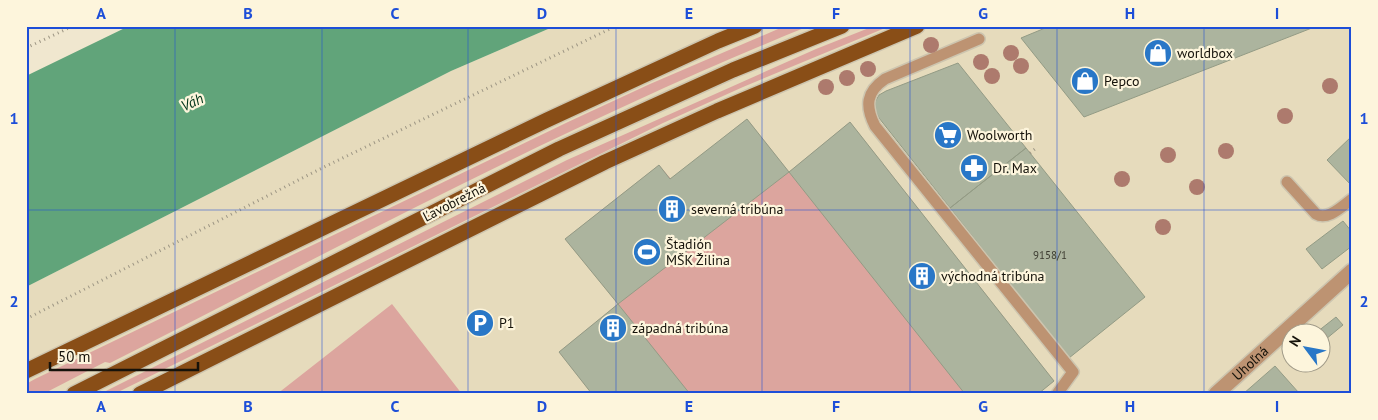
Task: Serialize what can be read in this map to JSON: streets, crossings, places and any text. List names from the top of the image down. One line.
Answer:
{"streets":{"main road":["Ľavobrežná"],"street":["Uhoľná"]},"water":["Váh"],"places":{"shop":["worldbox","Pepco"],"supermarket":["Woolworth"],"pharmacy":["Dr. Max"],"building":["severná tribúna","východná tribúna","západná tribúna"],"sports":["Štadión MŠK Žilina"],"parking":["P1"]},"house_numbers":["9158/1"],"scale_bar":"50 m","north":"top left","grid":{"columns":["A","B","C","D","E","F","G","H","I"],"rows":["1","2"]}}
